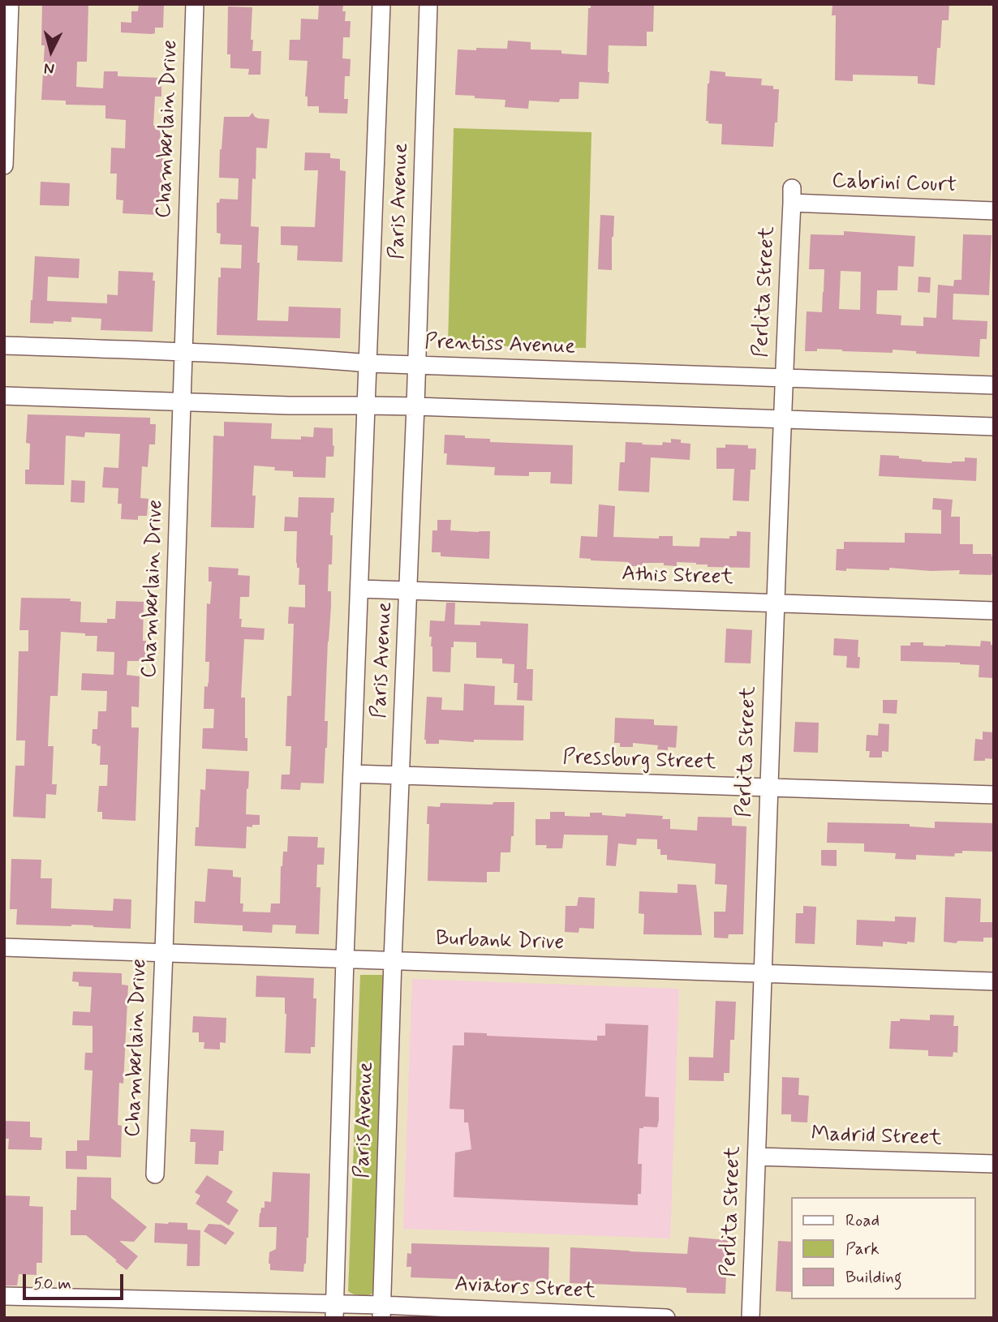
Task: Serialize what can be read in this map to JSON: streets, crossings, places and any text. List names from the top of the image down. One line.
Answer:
{"streets":{"street":["Chamberlain Drive","Cabrini Court","Paris Avenue","Perlita Street","Prentiss Avenue","Athis Street","Pressburg Street","Burbank Drive","Madrid Street","Aviators Street"]},"crossings":[["Chamberlain Drive","Prentiss Avenue"],["Chamberlain Drive","Burbank Drive"],["Cabrini Court","Perlita Street"],["Paris Avenue","Prentiss Avenue"],["Paris Avenue","Athis Street"],["Paris Avenue","Pressburg Street"],["Paris Avenue","Burbank Drive"],["Paris Avenue","Aviators Street"],["Perlita Street","Prentiss Avenue"],["Perlita Street","Athis Street"],["Perlita Street","Pressburg Street"],["Perlita Street","Burbank Drive"],["Perlita Street","Madrid Street"]],"legend":["Road","Park","Building"],"scale_bar":"50 m","north":"bottom"}
